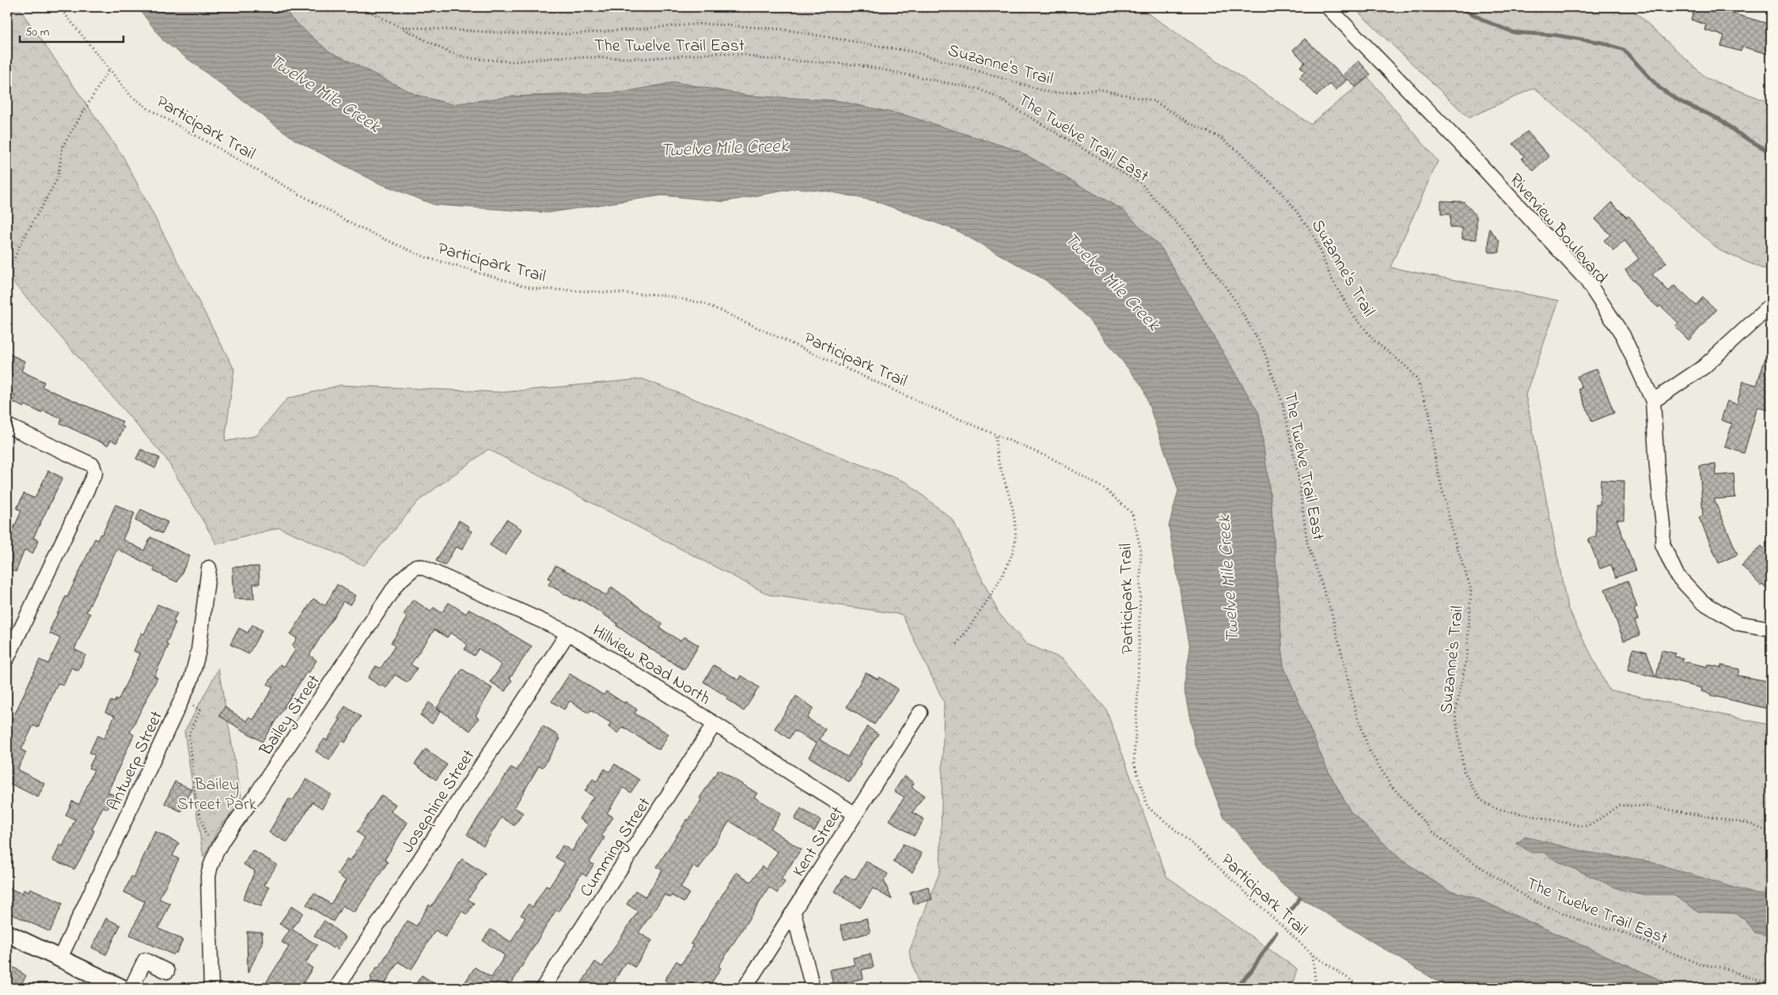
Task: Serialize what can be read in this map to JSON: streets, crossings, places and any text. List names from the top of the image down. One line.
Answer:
{"streets":{"street":["Riverview Boulevard","Hillview Road North","Bailey Street","Antwerp Street","Josephine Street","Kent Street","Cumming Street"],"path":["The Twelve Trail East","Suzanne's Trail","Participark Trail"]},"crossings":[["The Twelve Trail East","Suzanne's Trail"],["Hillview Road North","Bailey Street"],["Hillview Road North","Josephine Street"],["Hillview Road North","Kent Street"],["Hillview Road North","Cumming Street"]],"water":["Twelve Mile Creek"],"parks":["Bailey Street Park"],"scale_bar":"50 m"}
